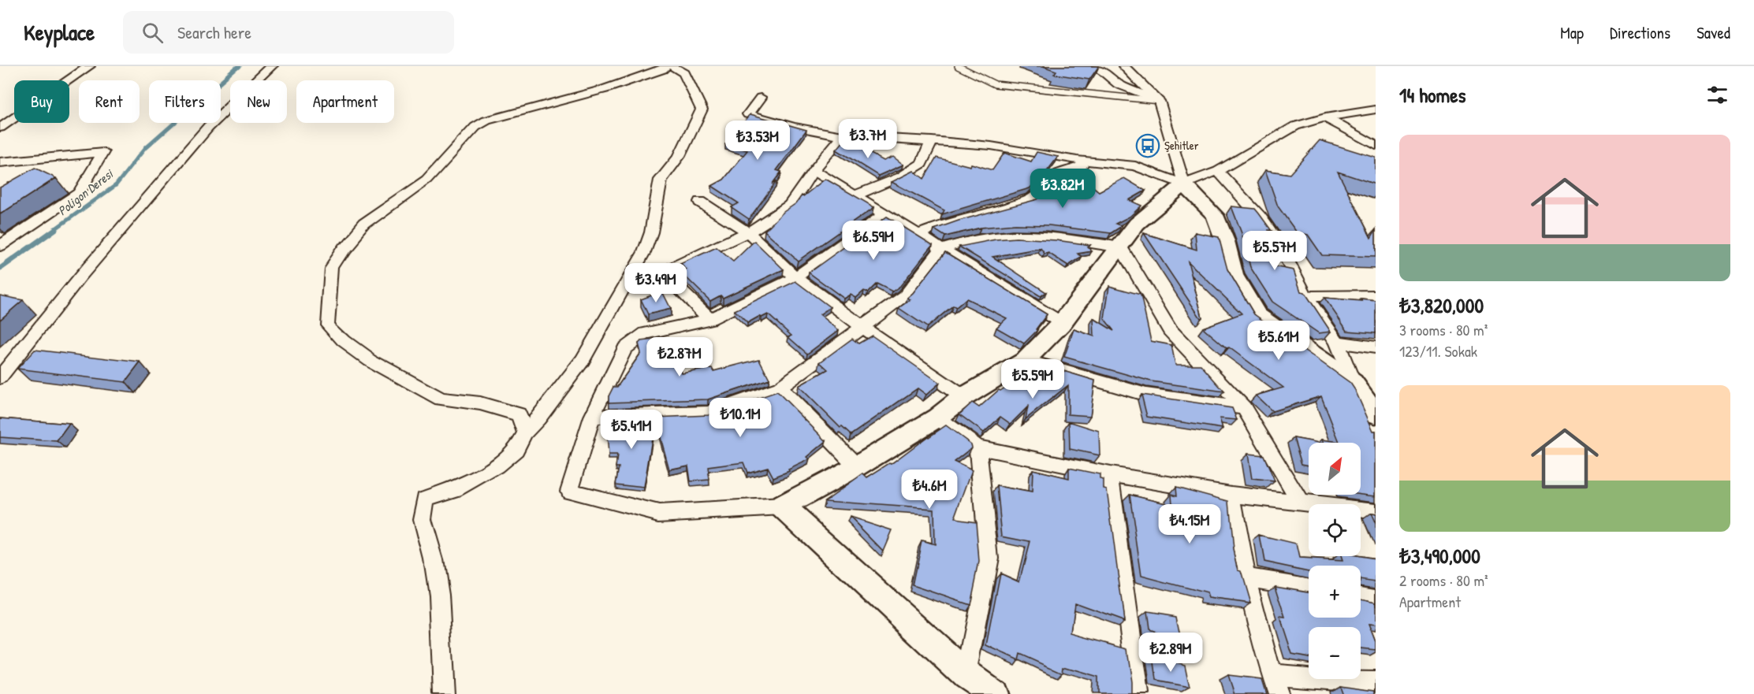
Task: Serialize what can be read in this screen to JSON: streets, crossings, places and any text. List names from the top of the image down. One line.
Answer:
{"water":["Poligon Deresi"],"places":{"bus stop":["Şehitler"]},"north":"top right","page":{"header":"Keyplace","search":"Search here","nav":["Map","Directions","Saved"],"heading":"14 homes","chip":["Buy","Rent","Filters","New","Apartment"],"price":["₺3.7M","₺3.53M","₺3.82M","₺6.59M","₺5.57M","₺3.49M","₺5.61M","₺2.87M","₺5.59M","₺10.1M","₺5.41M","₺4.6M","₺4.15M","₺2.89M"],"list":[{"name":"₺3,820,000","note":"3 rooms · 80 m² · 123/11. Sokak"},{"name":"₺3,490,000","note":"2 rooms · 80 m² · Apartment"}],"map_buttons":["+","−"]}}
